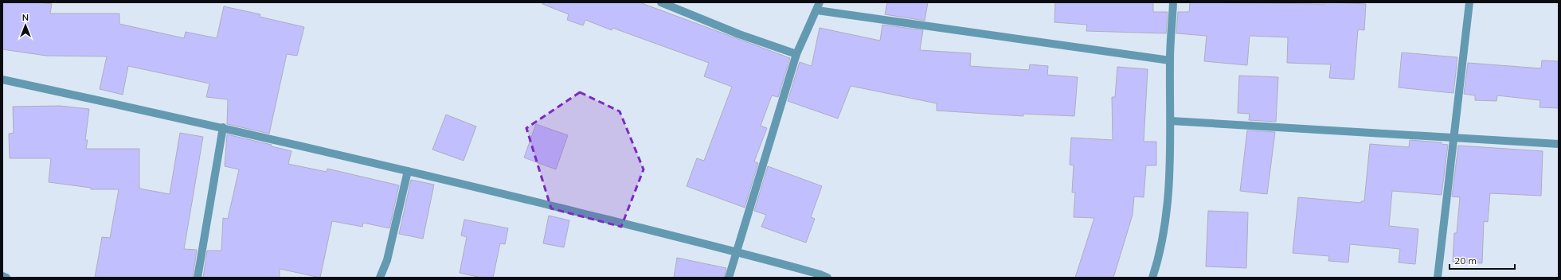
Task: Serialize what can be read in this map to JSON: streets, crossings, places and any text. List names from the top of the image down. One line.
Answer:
{"scale_bar":"20 m","north":"top"}
